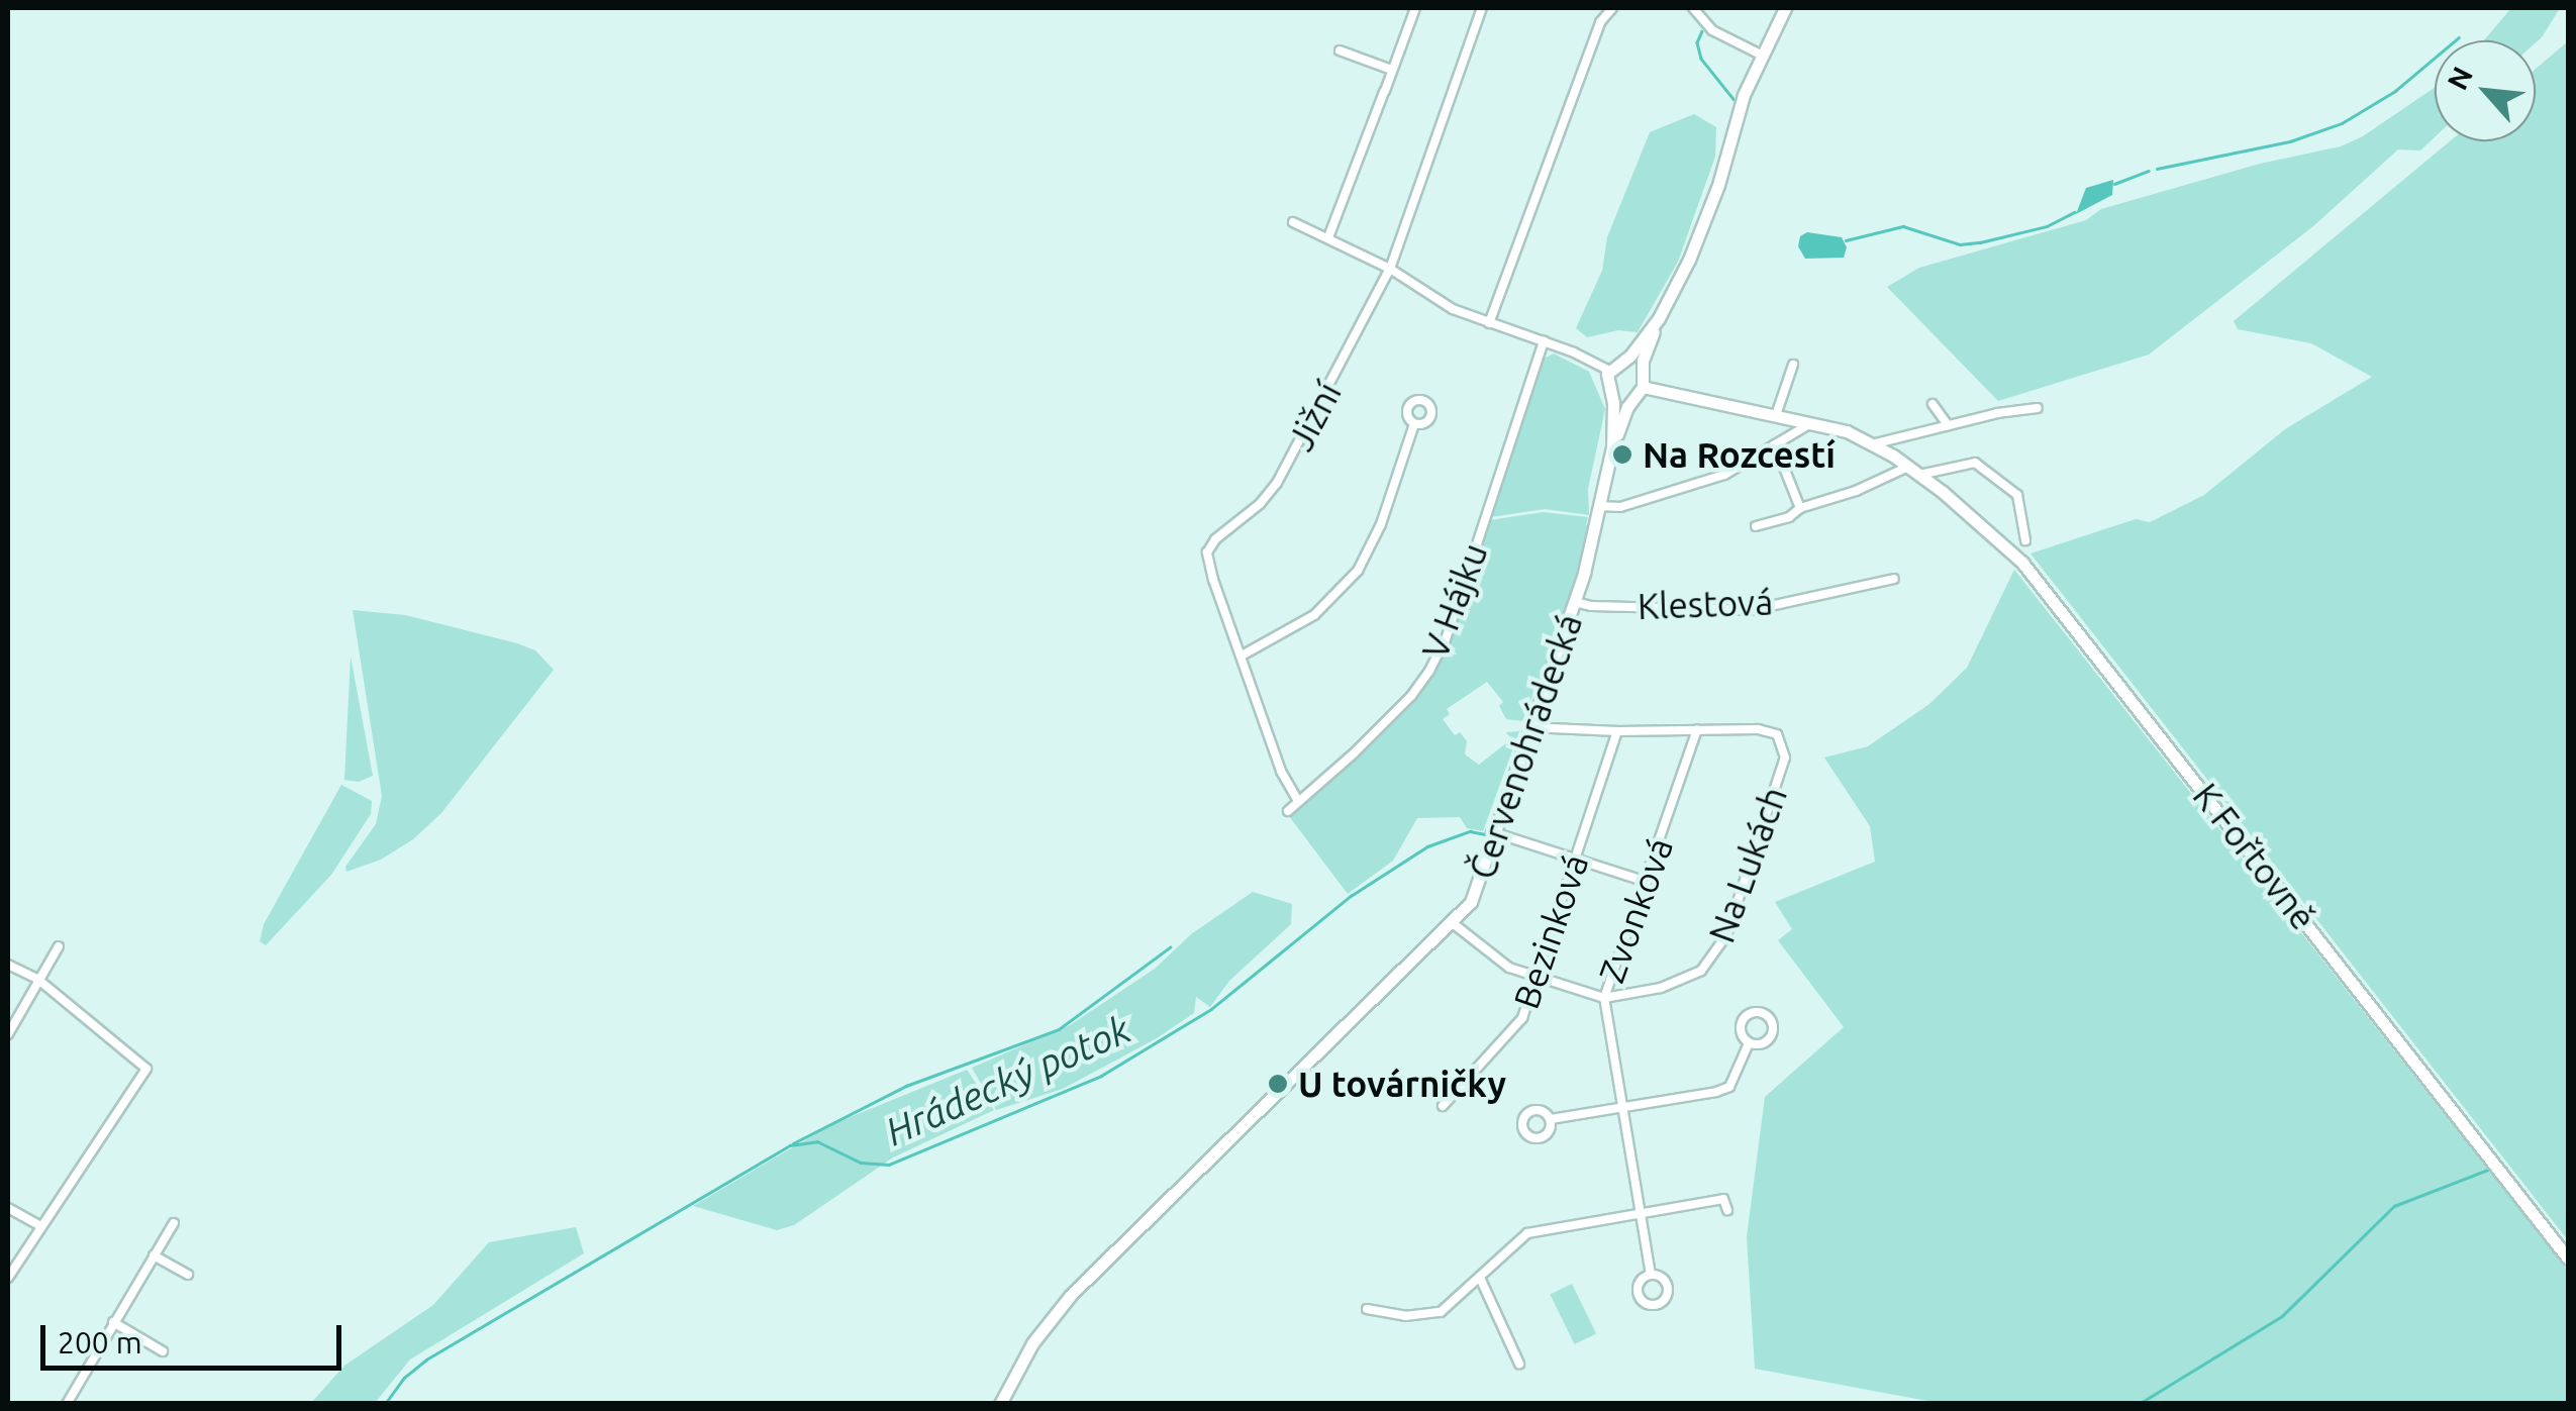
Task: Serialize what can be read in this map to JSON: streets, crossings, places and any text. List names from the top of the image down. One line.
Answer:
{"streets":{"street":["Jižní","V Hájku","Klestová","Červenohrádecká","K Fořtovně","Na Lukách","Zvonková","Bezinková"]},"crossings":[["Jižní","V Hájku"],["Klestová","Červenohrádecká"],["Červenohrádecká","K Fořtovně"],["Červenohrádecká","Na Lukách"],["Na Lukách","Zvonková"],["Na Lukách","Bezinková"]],"water":["Hrádecký potok"],"places":["Na Rozcestí","U továrničky"],"scale_bar":"200 m","north":"top left"}
